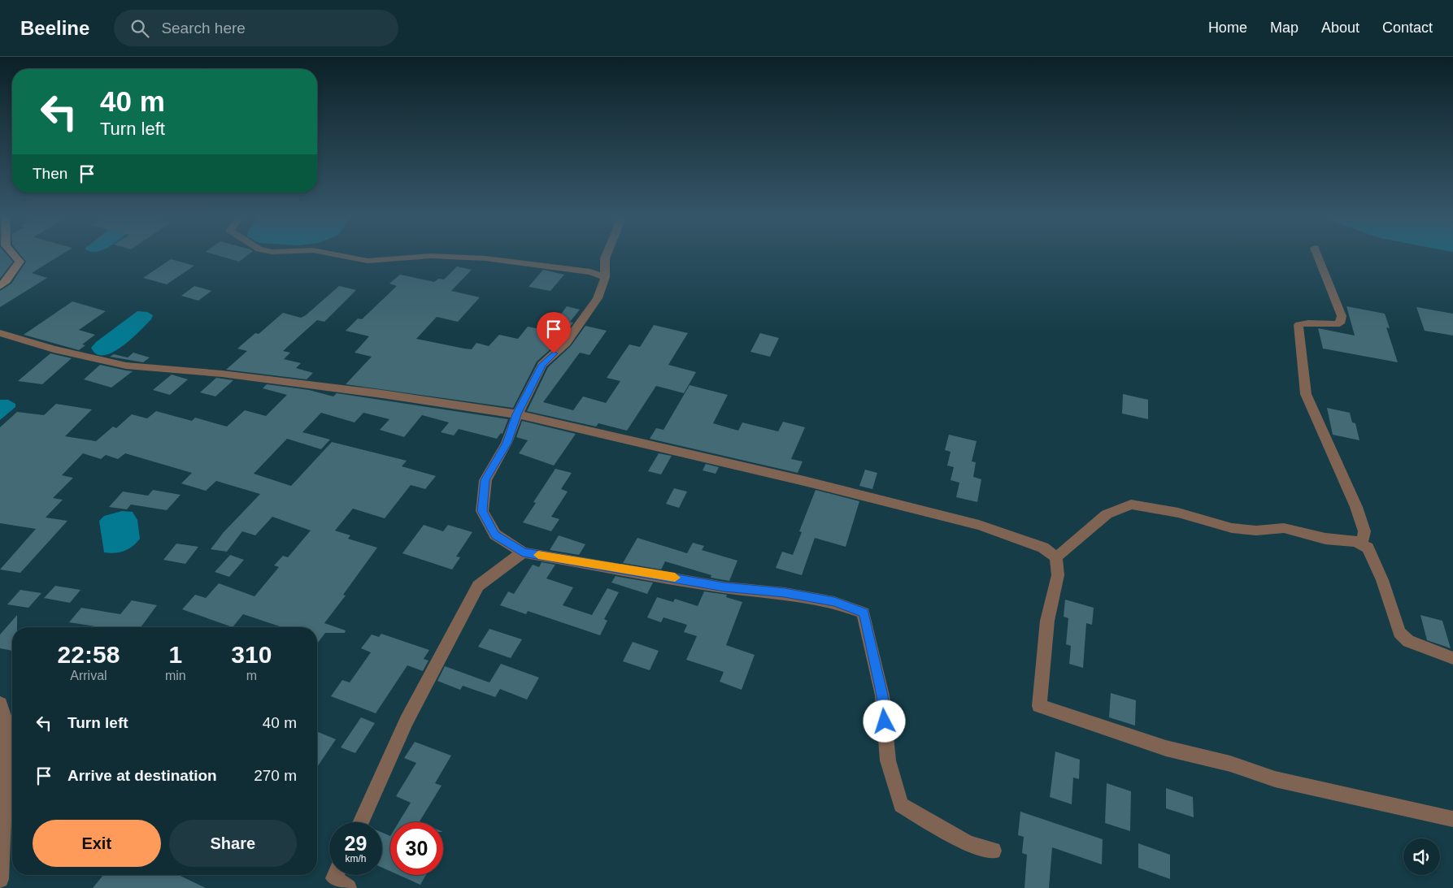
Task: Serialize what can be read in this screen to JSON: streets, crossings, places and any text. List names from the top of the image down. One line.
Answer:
{"page":{"header":"Beeline","search":"Search here","nav":["Home","Map","About","Contact"],"turn":["40 m","Turn left"],"then":"Then","eta":["22:58","Arrival","1","min","310","m"],"list":[{"name":"Turn left","value":"40 m"},{"name":"Arrive at destination","value":"270 m"}],"buttons":["Exit","Share"],"speed":"29 km/h","limit":"30"}}
